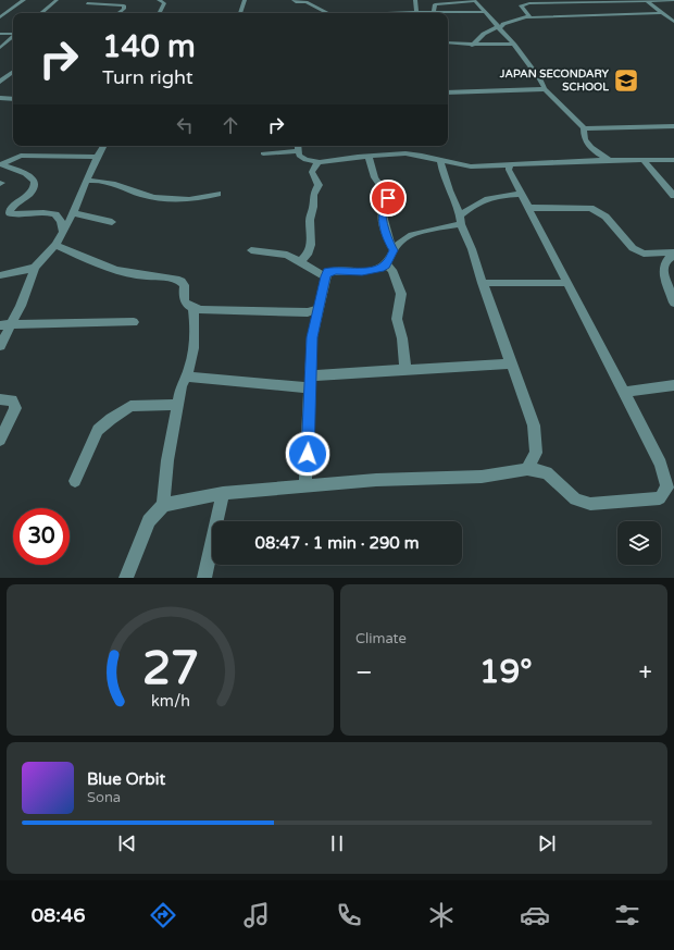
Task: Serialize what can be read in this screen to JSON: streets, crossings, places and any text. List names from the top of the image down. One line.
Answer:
{"places":{"school or university":["JAPAN SECONDARY SCHOOL"]},"page":{"turn":["140 m","Turn right"],"limit":"30","trip":"08:47 · 1 min · 290 m","tile":"Climate","heat":["−","19°","+"],"song":["Blue Orbit","Sona"],"tabs":"08:46","gauge":["27","km/h"]}}
